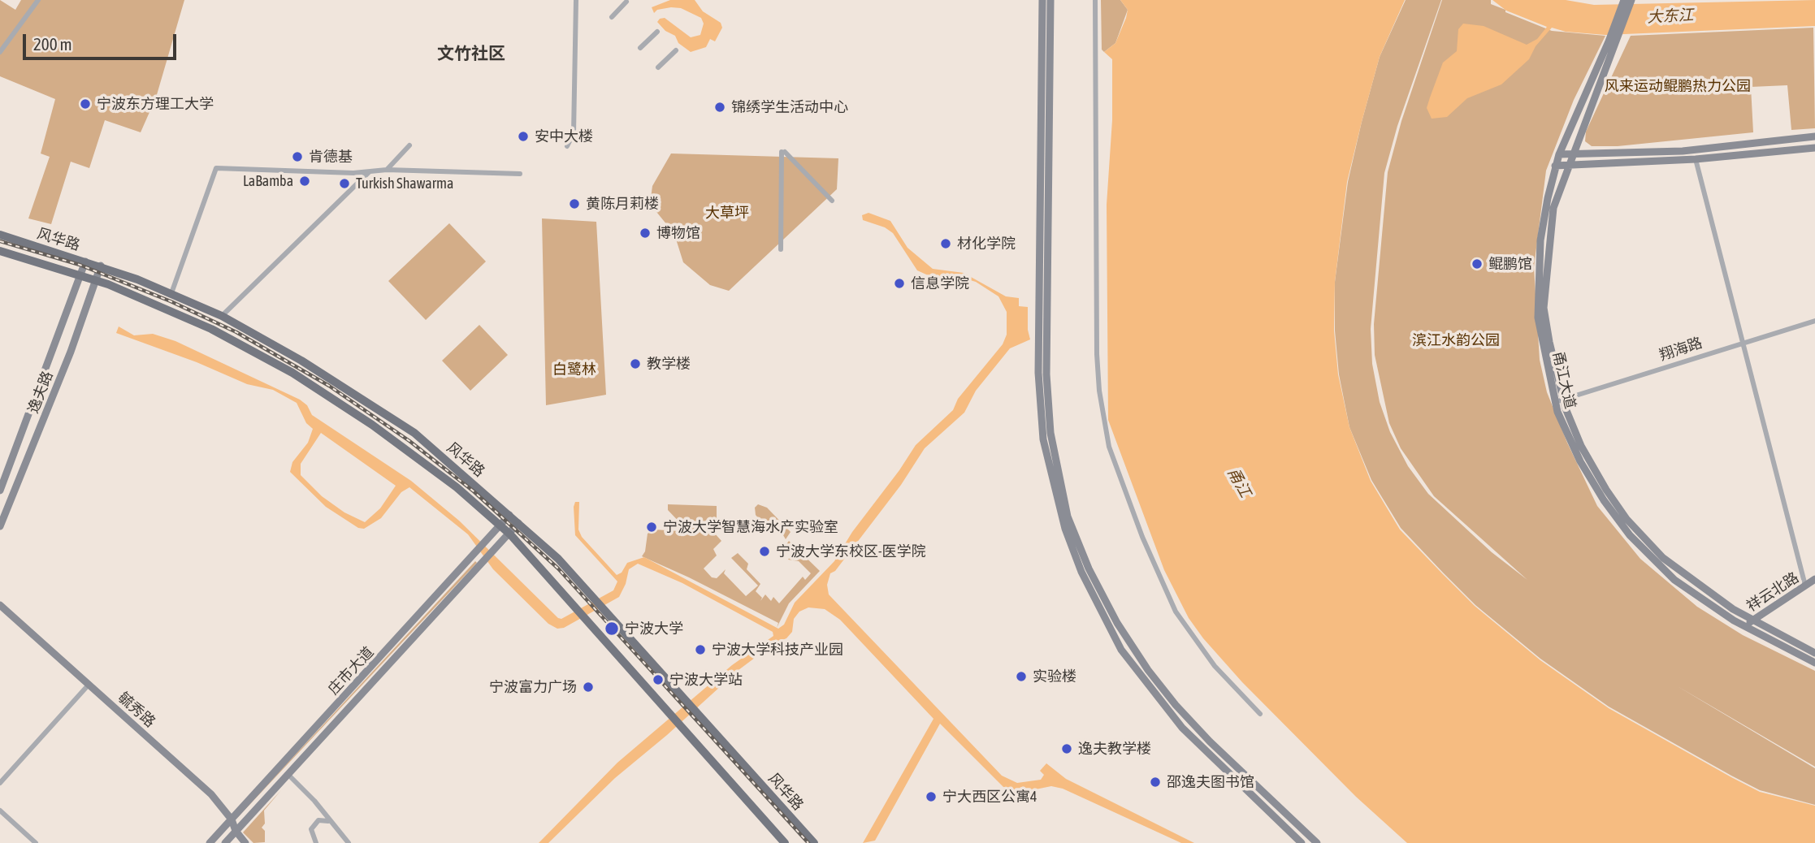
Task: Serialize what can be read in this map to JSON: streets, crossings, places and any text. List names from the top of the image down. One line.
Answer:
{"streets":{"main road":["风华路","甬江大道","逸夫路","祥云北路","庄市大道","毓秀路"],"street":["翔海路"]},"crossings":[["风华路","逸夫路"],["风华路","庄市大道"],["翔海路","甬江大道"],["甬江大道","祥云北路"],["庄市大道","毓秀路"]],"districts":["文竹社区"],"water":["大东江","甬江"],"parks":["风来运动鲲鹏热力公园","大草坪","滨江水韵公园","白鹭林"],"places":["宁波东方理工大学","锦绣学生活动中心","安中大楼","肯德基","LaBamba","Turkish Shawarma","黄陈月莉楼","博物馆","材化学院","鲲鹏馆","信息学院","教学楼","宁波大学智慧海水产实验室","宁波大学东校区-医学院","宁波大学","宁波大学科技产业园","实验楼","宁波大学站","宁波富力广场","逸夫教学楼","邵逸夫图书馆","宁大西区公寓4"],"scale_bar":"200 m"}
